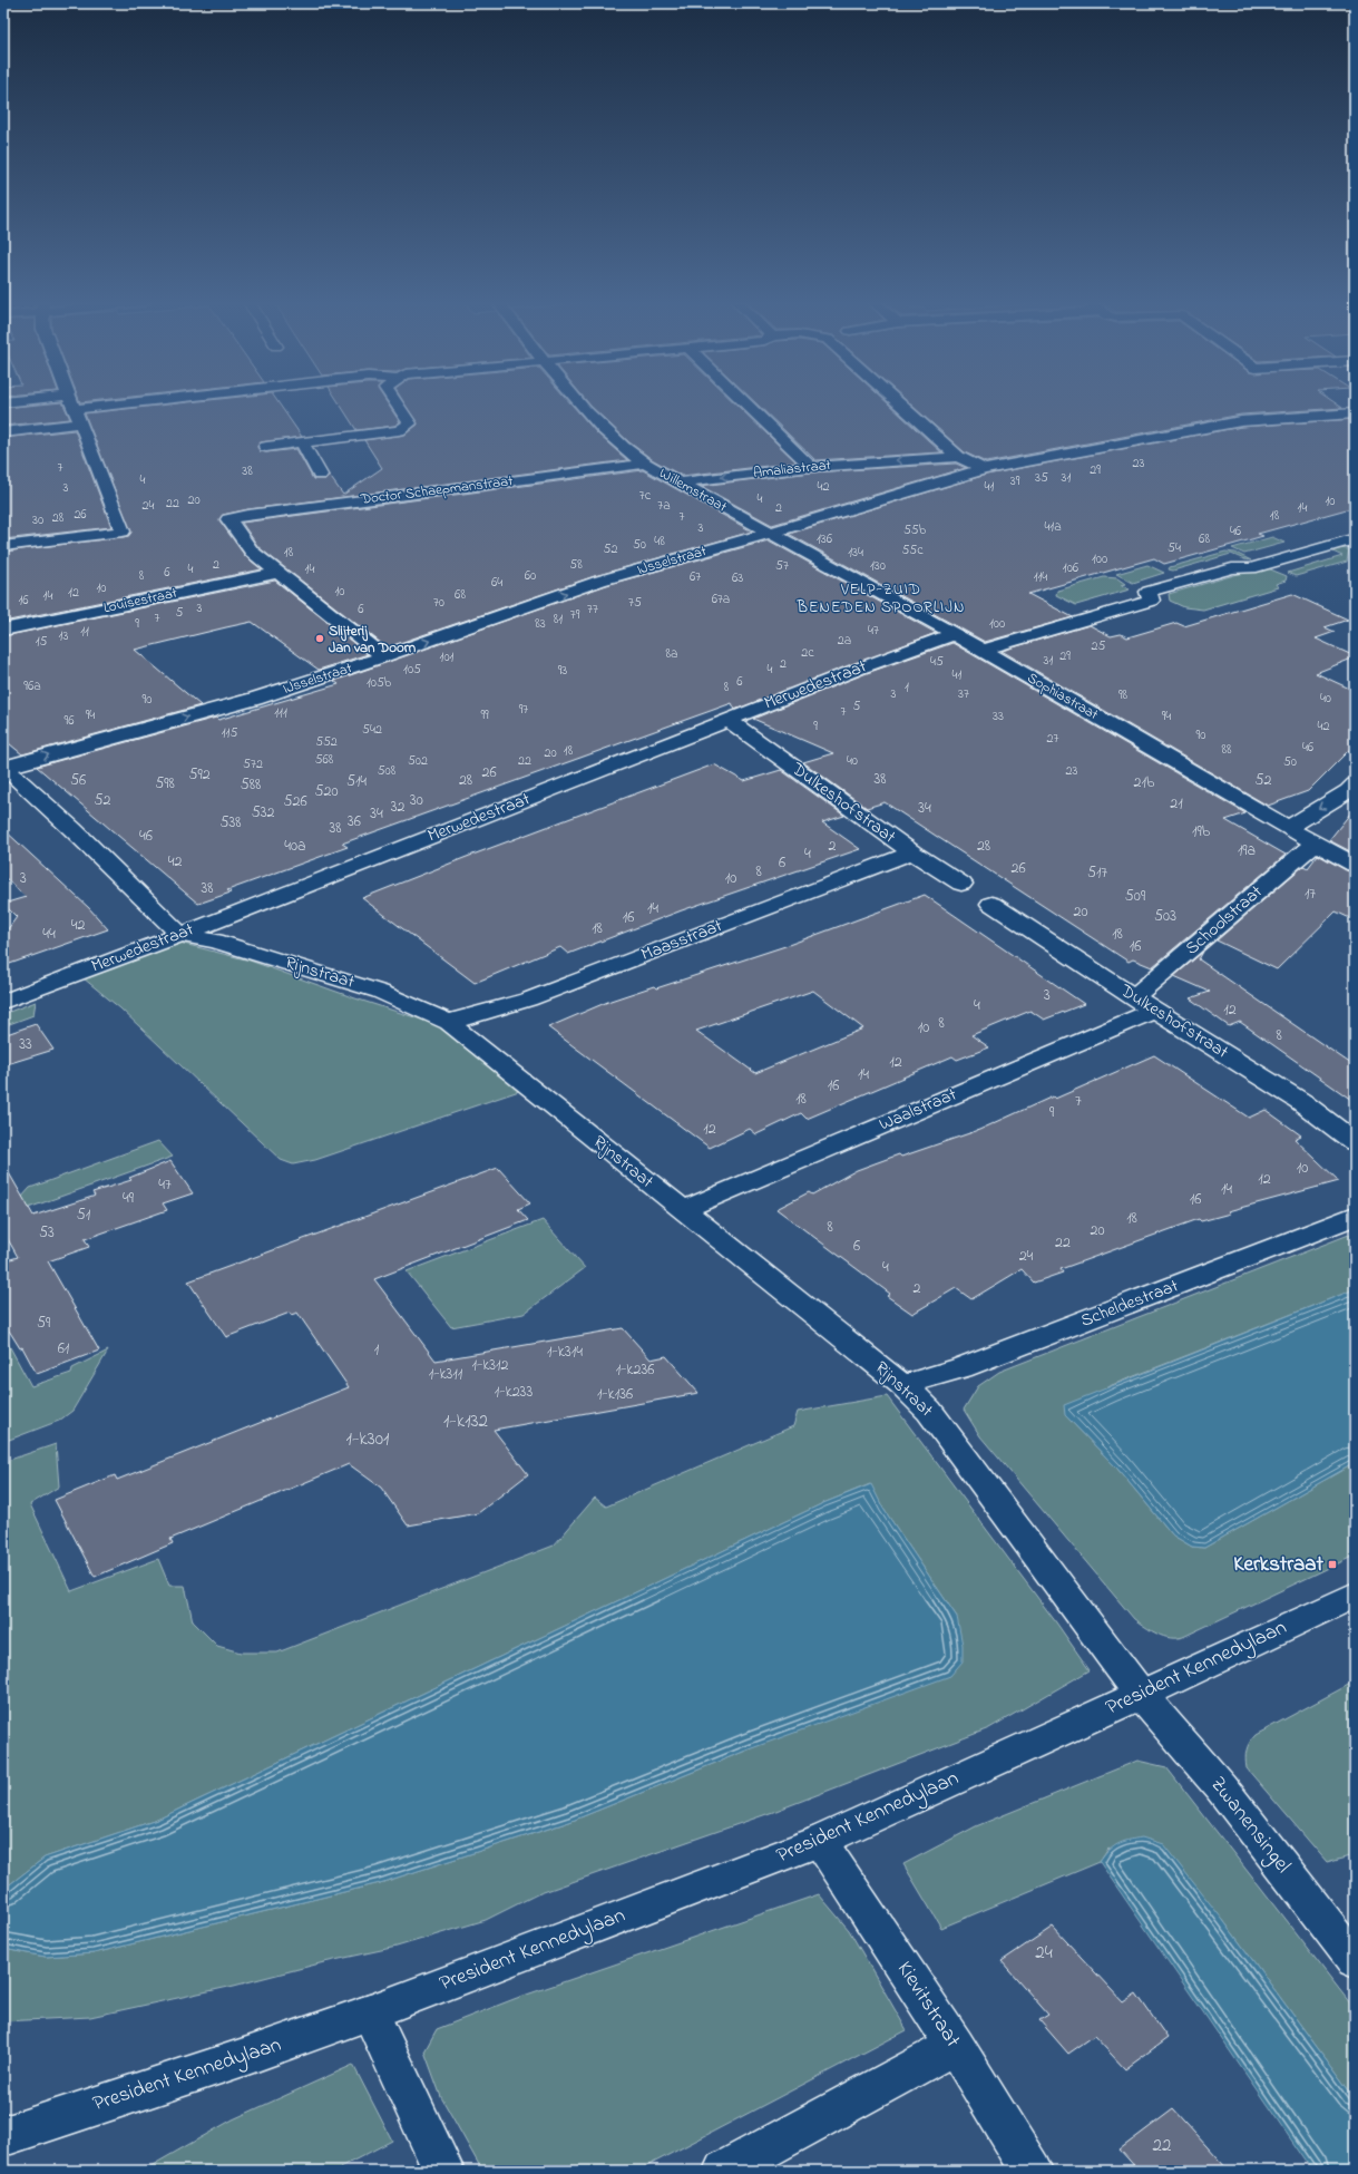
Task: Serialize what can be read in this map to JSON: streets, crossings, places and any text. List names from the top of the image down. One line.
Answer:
{"streets":{"street":["Amaliastraat","Doctor Schaepmanstraat","Willemstraat","IJsselstraat","Louisestraat","Merwedestraat","Sophiastraat","Dulkeshofstraat","Schoolstraat","Maasstraat","Rijnstraat","Waalstraat","Scheldestraat","President Kennedylaan","Zwanensingel","Kievitstraat"]},"crossings":[["Amaliastraat","Willemstraat"],["Doctor Schaepmanstraat","Willemstraat"],["Doctor Schaepmanstraat","Louisestraat"],["Willemstraat","IJsselstraat"],["Willemstraat","Sophiastraat"],["IJsselstraat","Sophiastraat"],["Merwedestraat","Sophiastraat"],["Merwedestraat","Dulkeshofstraat"],["Merwedestraat","Rijnstraat"],["Sophiastraat","Schoolstraat"],["Dulkeshofstraat","Schoolstraat"],["Dulkeshofstraat","Maasstraat"],["Dulkeshofstraat","Waalstraat"],["Schoolstraat","Waalstraat"],["Maasstraat","Rijnstraat"],["Rijnstraat","Waalstraat"],["Rijnstraat","Scheldestraat"],["Rijnstraat","President Kennedylaan"],["Rijnstraat","Zwanensingel"],["President Kennedylaan","Zwanensingel"],["President Kennedylaan","Kievitstraat"]],"one_way":["Amaliastraat","IJsselstraat"],"districts":["VELP-ZUID BENEDEN SPOORLIJN"],"places":{"other":["Slijterij Jan van Doorn"],"transit":["Kerkstraat"]},"house_numbers":["23","7","29","38","35","31","4","39","42","41","3","7c","4","20","10","22","24","7a","2","14","26","18","7","28","30","41a","3","55b","46","136","68","48","50","54","52","55c","18","134","100","2","58","57","130","106","4","14","6","8","60","67","114","63","64","10","10","12","68","14","67a","16","70","75","3","6","77","5","79","7","81","9","83","100","47","11","13","2a","15","25","2c","8a","29","101","31","45","2","105","4","93","41","6","105b","96a","8","1","3","37","98","40","90","5","97","7","111","94","99","33","94","96","9","42","542","115","90","27","552","46","88","18","20","568","502","22","40","50","572","508","23","26","592","38","56","28","52","514","21b","598","588","520","52","30","526","21","32","34","532","34","36","538","38","19b","46","40a","2","28","19a","4","42","6","26","8","517","3","10","38","17","509","14","20","503","16","42","18","44","18","16","3","4","12","8","10","8","33","12","14","16","18","7","9","12","10","12","47","14","49","16","51","18","8","20","53","22","6","24","4","2","59","61","1","1-k314","1-k312","1-k236","1-k311","1-k233","1-k136","1-k132","1-k301","24","22"]}
